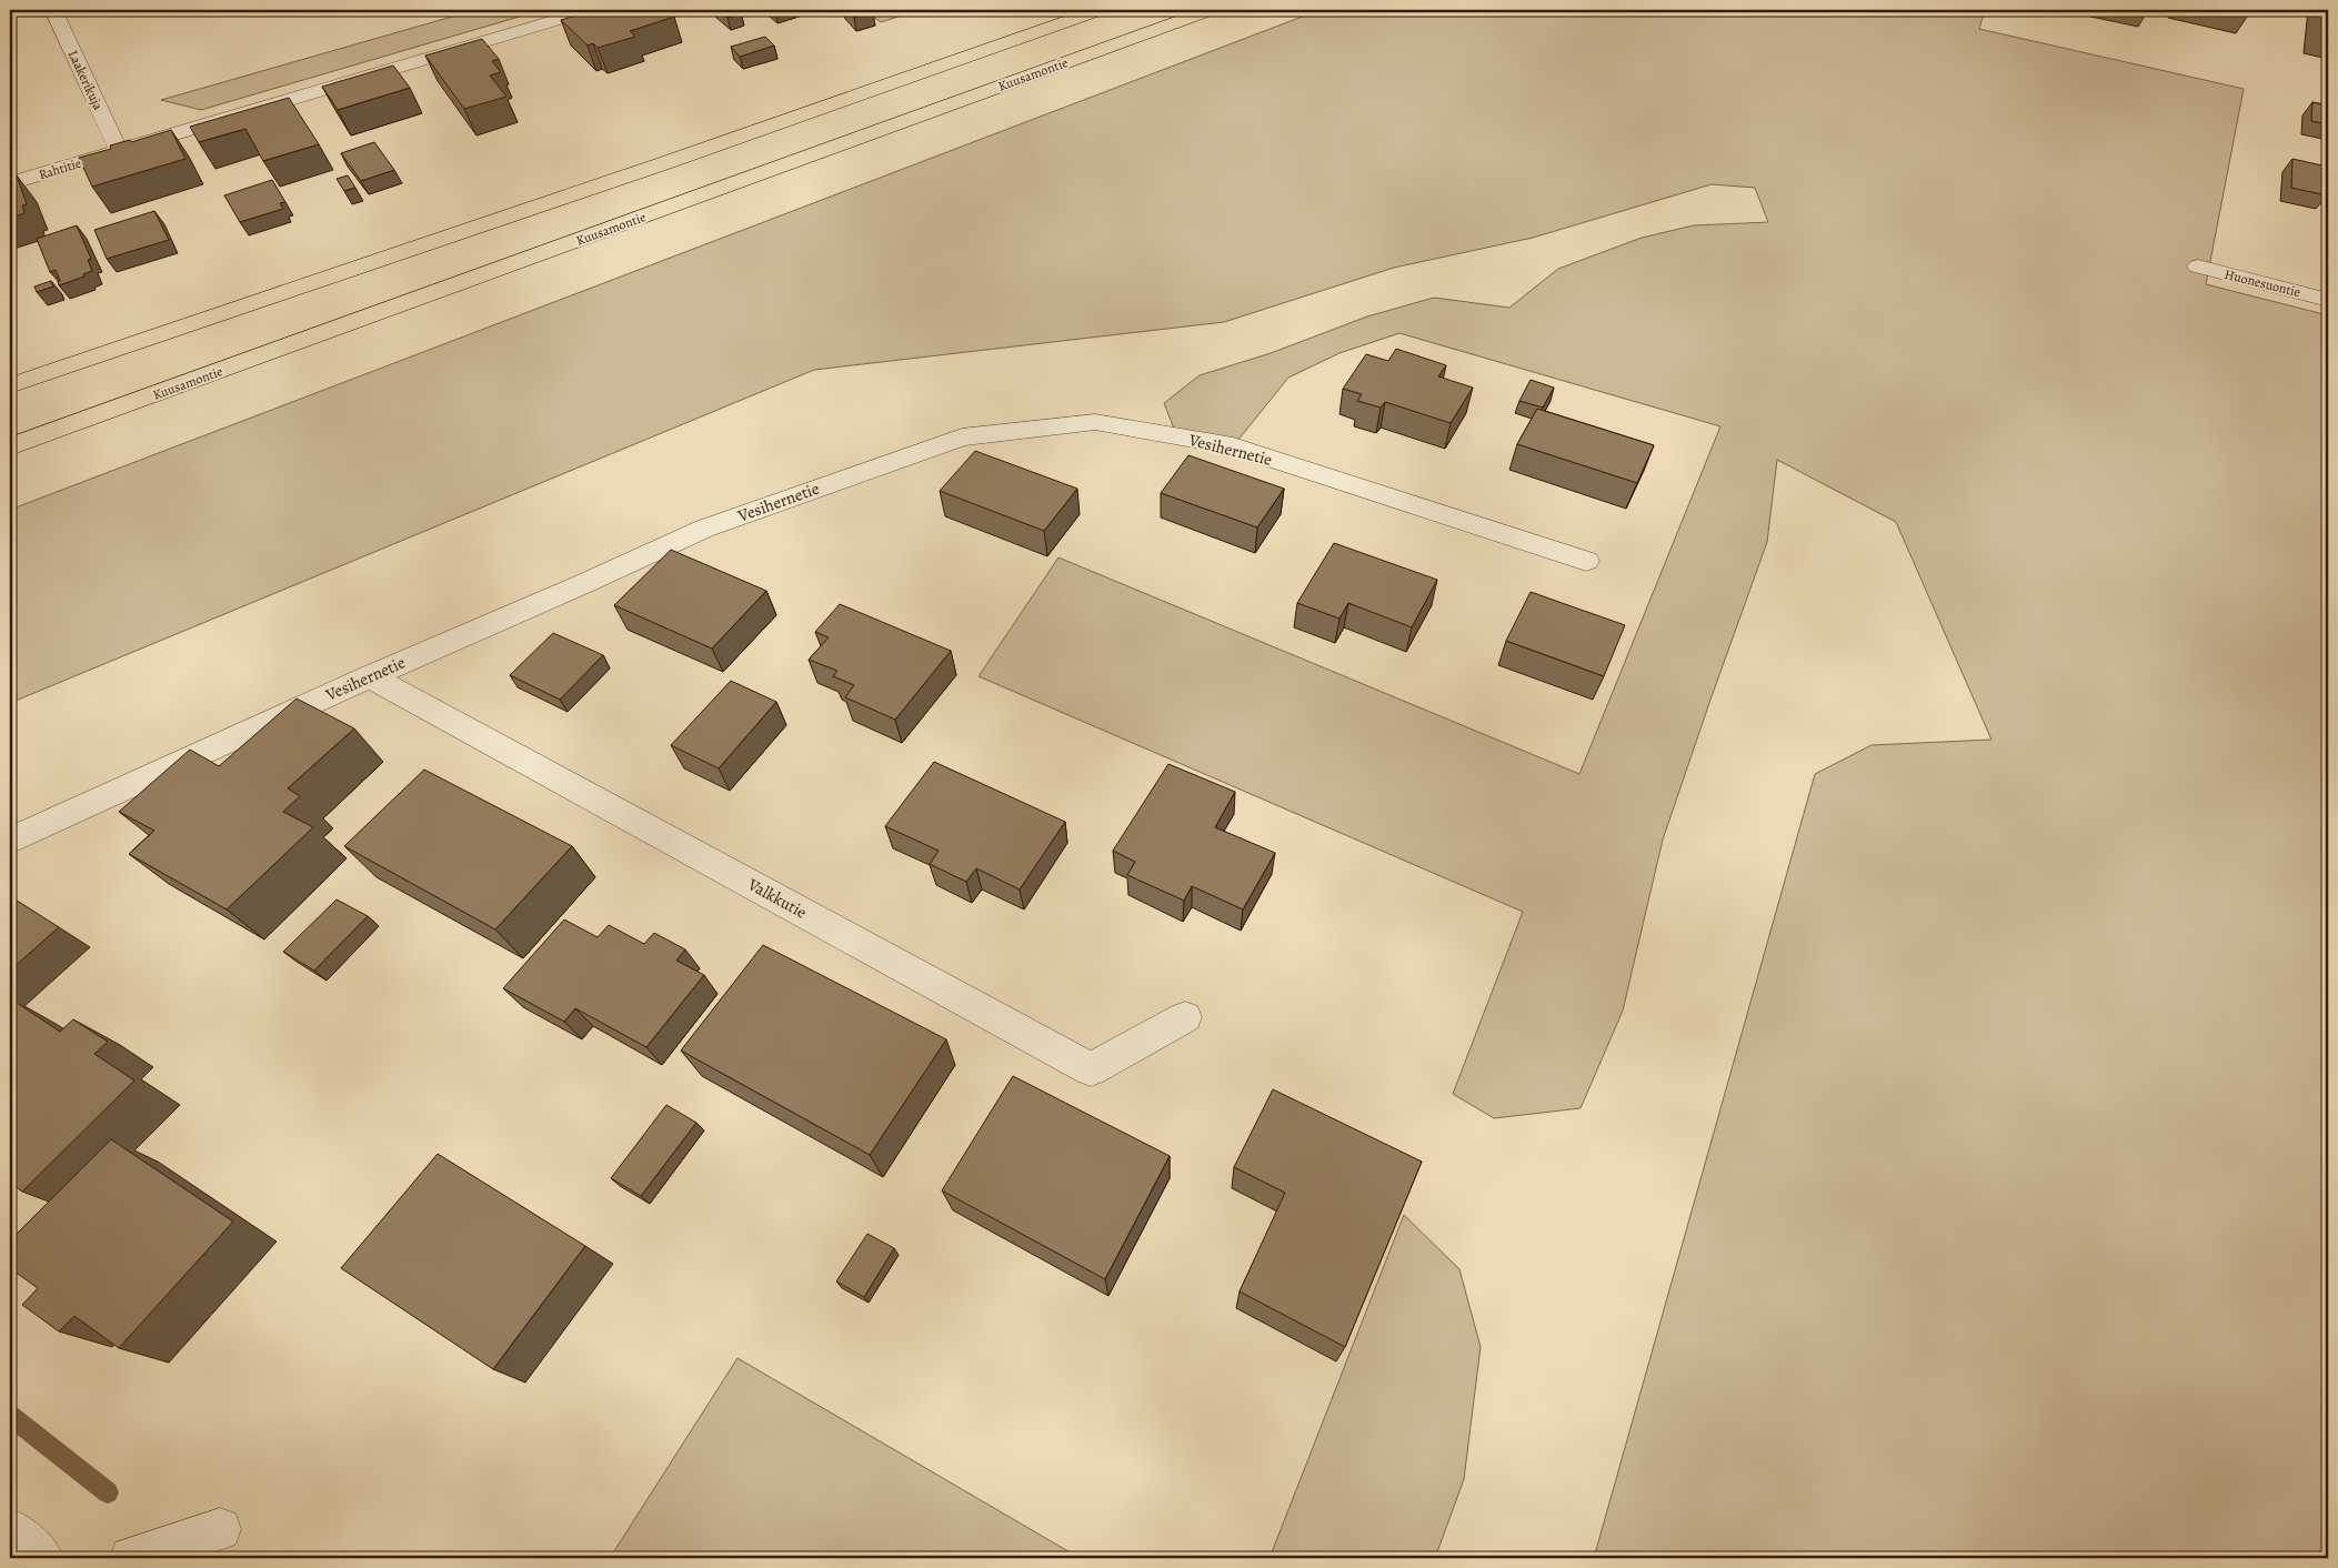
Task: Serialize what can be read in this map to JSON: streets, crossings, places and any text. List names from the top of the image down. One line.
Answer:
{"streets":{"highway":["Kuusamontie"],"street":["Laakerikuja","Rahtitie","Huonesuontie","Vesihernetie","Valkkutie"]},"crossings":[["Laakerikuja","Rahtitie"],["Vesihernetie","Valkkutie"]]}
